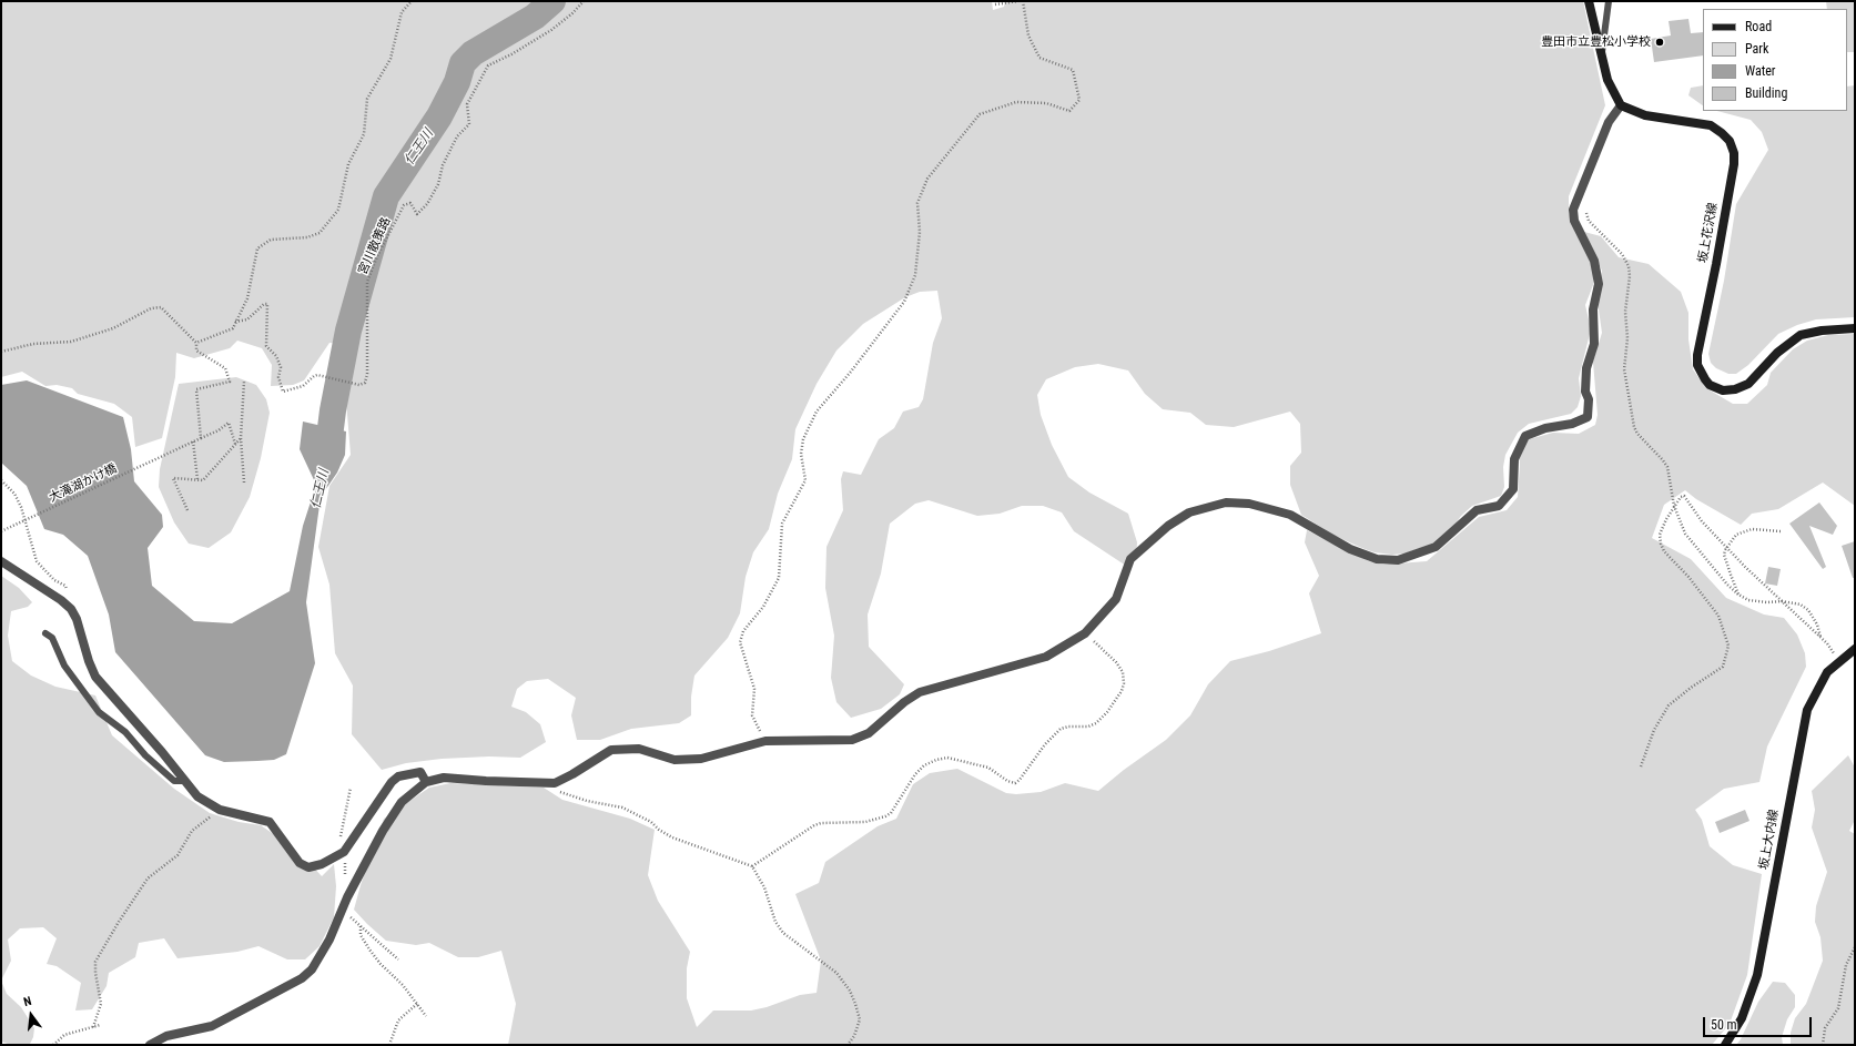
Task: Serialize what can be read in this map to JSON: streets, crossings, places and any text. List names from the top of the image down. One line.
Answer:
{"streets":{"main road":["坂上花沢線","坂上大内線"],"path":["宮川散策路","大滝湖かけ橋"]},"water":["仁王川"],"places":["豊田市立豊松小学校"],"legend":["Road","Park","Water","Building"],"scale_bar":"50 m","north":"top"}
